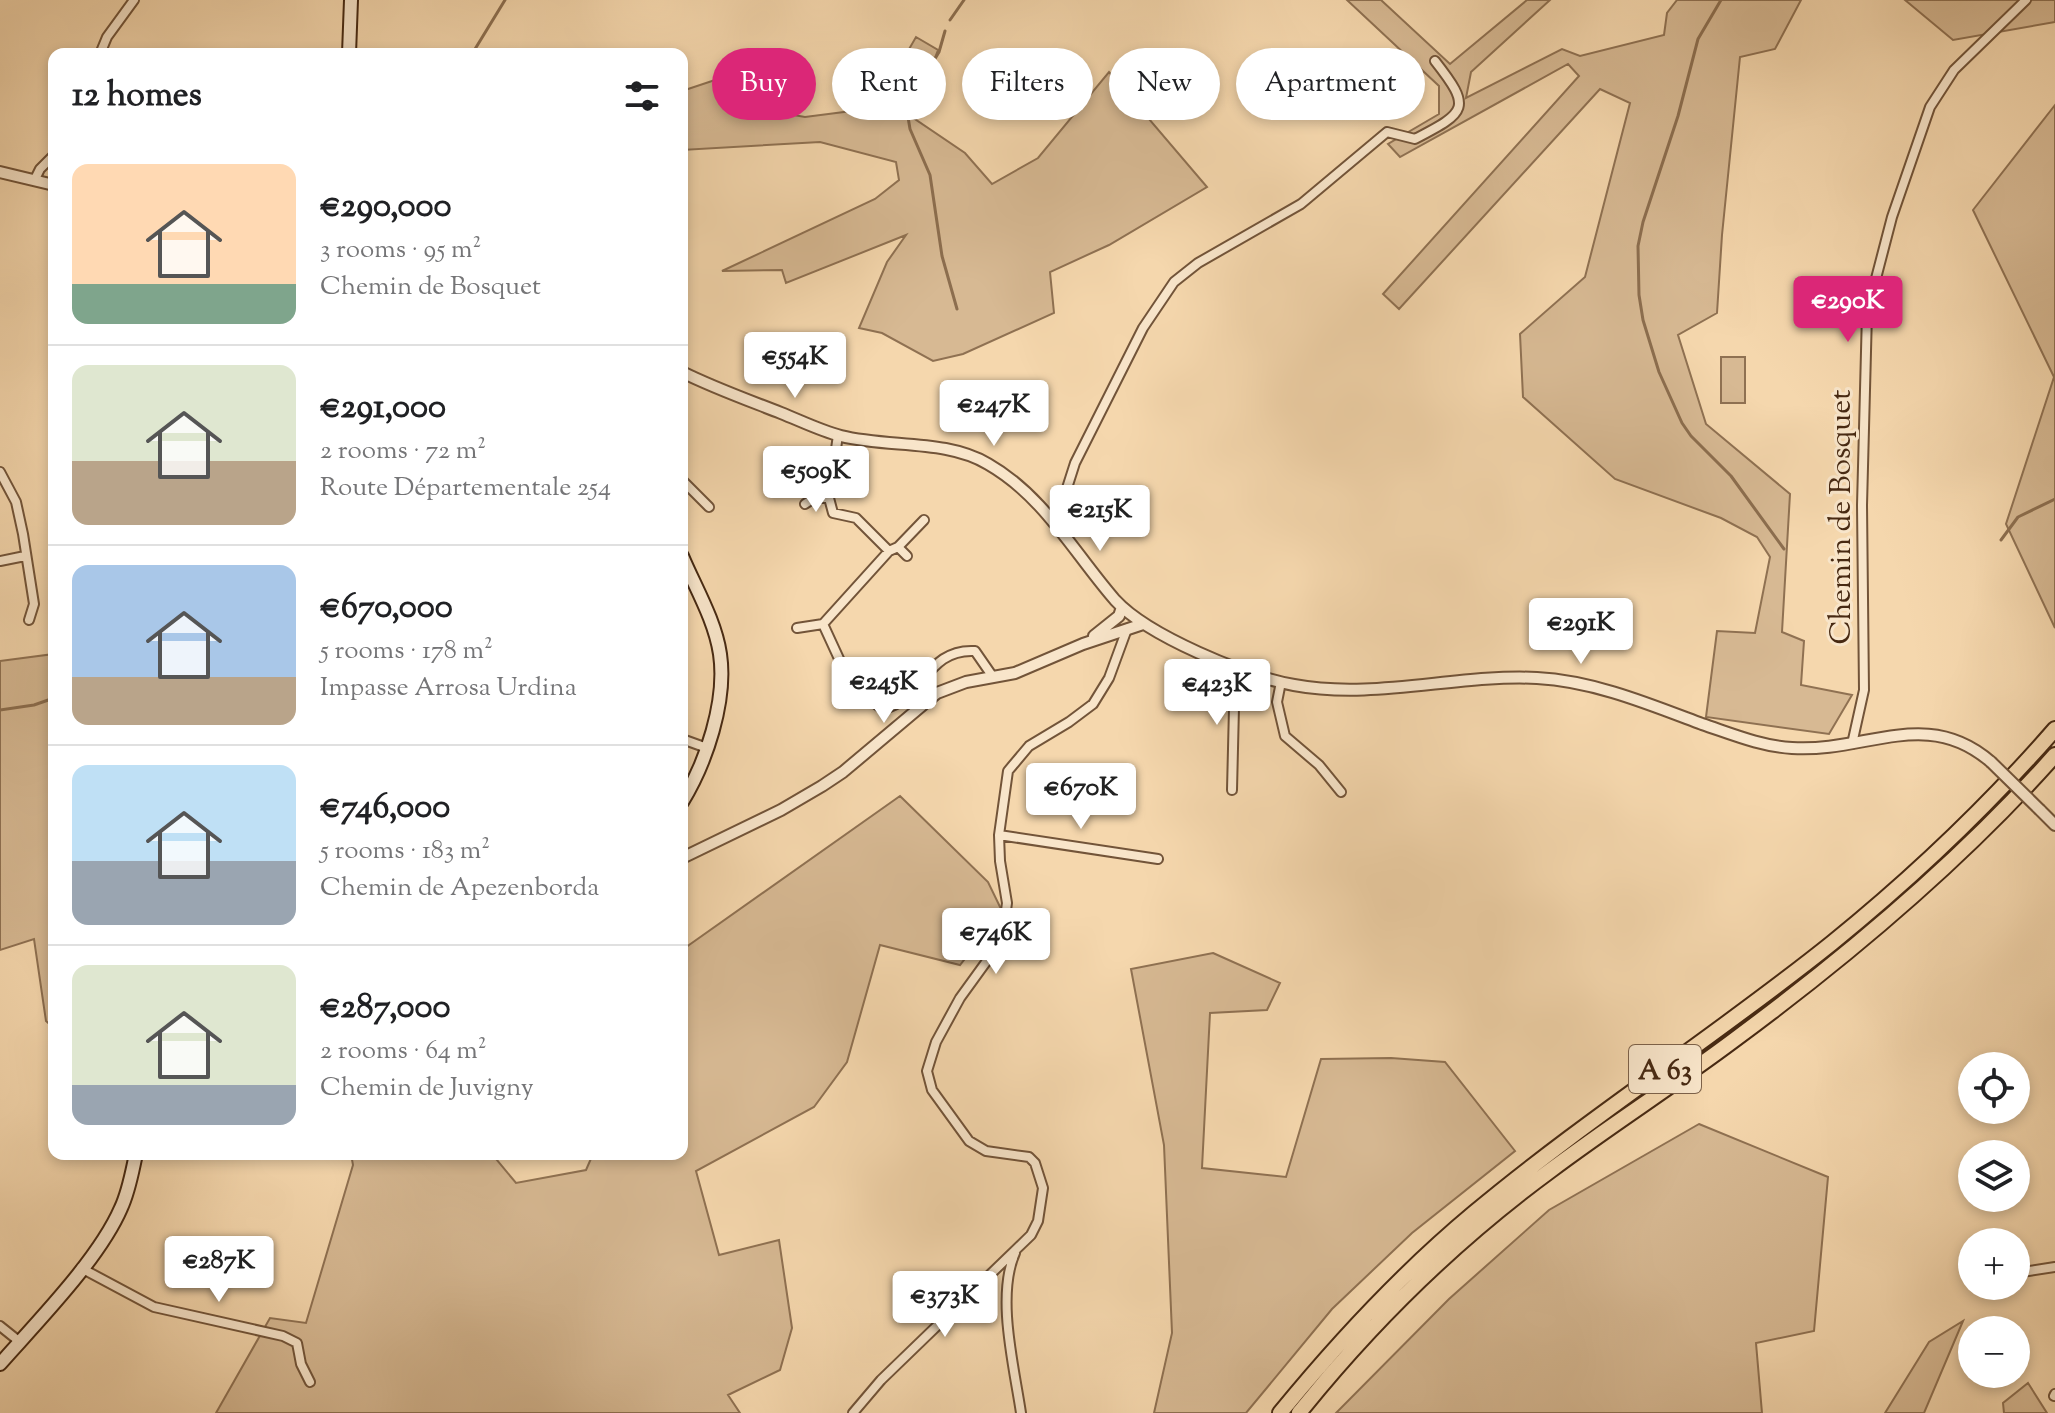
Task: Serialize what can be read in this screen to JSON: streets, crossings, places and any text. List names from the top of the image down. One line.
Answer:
{"streets":{"highway":["A 63"],"street":["Chemin de Bosquet"]},"page":{"chip":["Buy","Rent","Filters","New","Apartment"],"heading":"12 homes","list":[{"name":"€290,000","note":"3 rooms · 95 m² · Chemin de Bosquet"},{"name":"€291,000","note":"2 rooms · 72 m² · Route Départementale 254"},{"name":"€670,000","note":"5 rooms · 178 m² · Impasse Arrosa Urdina"},{"name":"€746,000","note":"5 rooms · 183 m² · Chemin de Apezenborda"},{"name":"€287,000","note":"2 rooms · 64 m² · Chemin de Juvigny"}],"price":["€290K","€554K","€247K","€509K","€215K","€291K","€245K","€423K","€670K","€746K","€287K","€373K"],"map_buttons":["+","−"]}}
